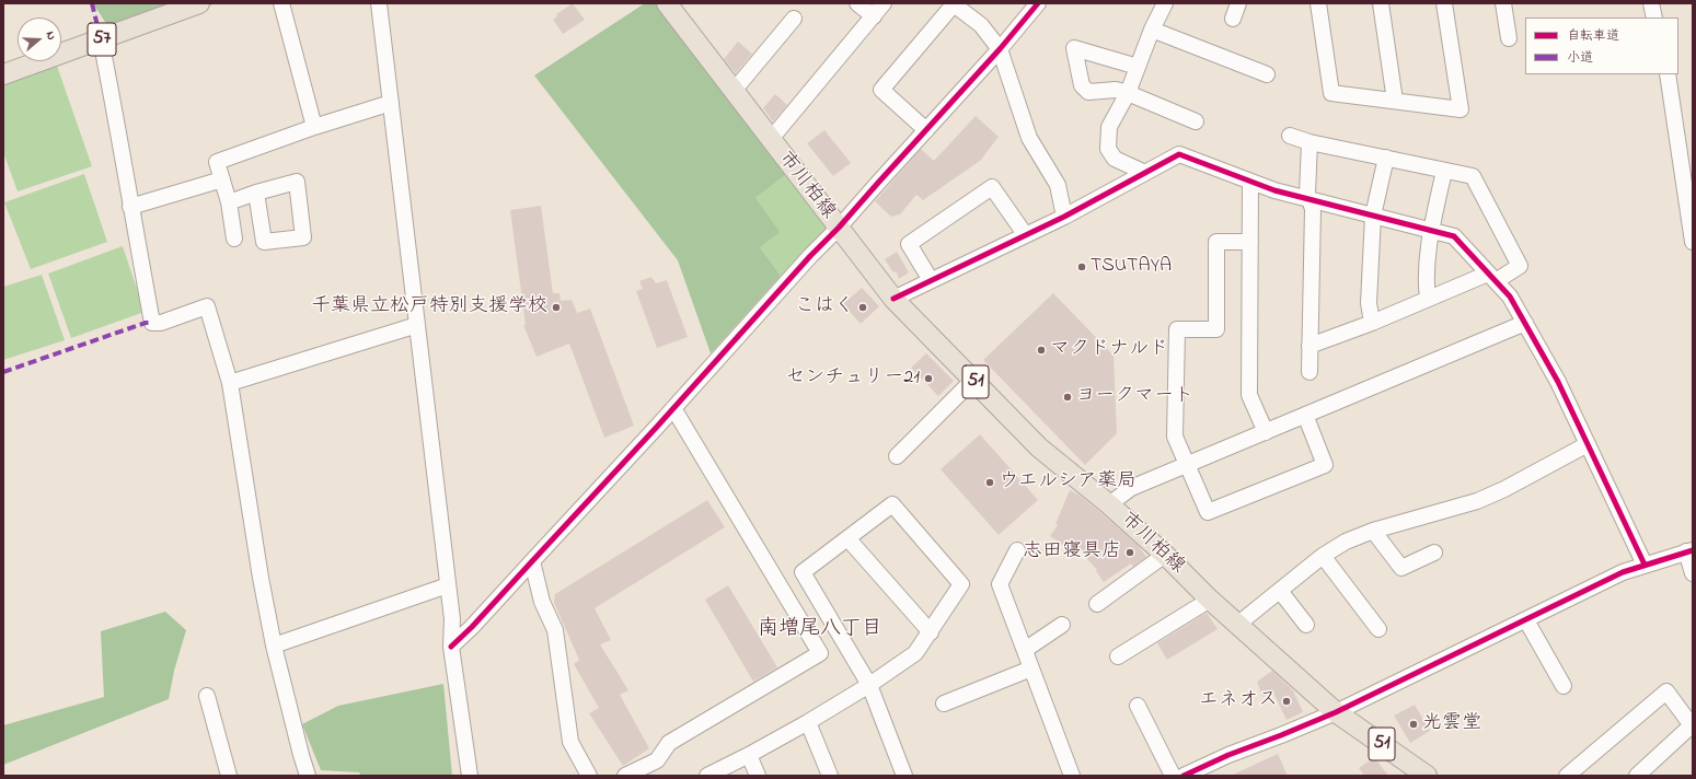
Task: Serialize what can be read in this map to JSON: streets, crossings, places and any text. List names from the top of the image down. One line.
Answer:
{"streets":{"main road":["57","市川柏線","51"]},"districts":["南増尾八丁目"],"places":["TSUTAYA","千葉県立松戸特別支援学校","こはく","マクドナルド","センチュリー21","ヨークマート","ウエルシア薬局","志田寝具店","エネオス","光雲堂"],"legend":["自転車道","小道"],"north":"right"}
